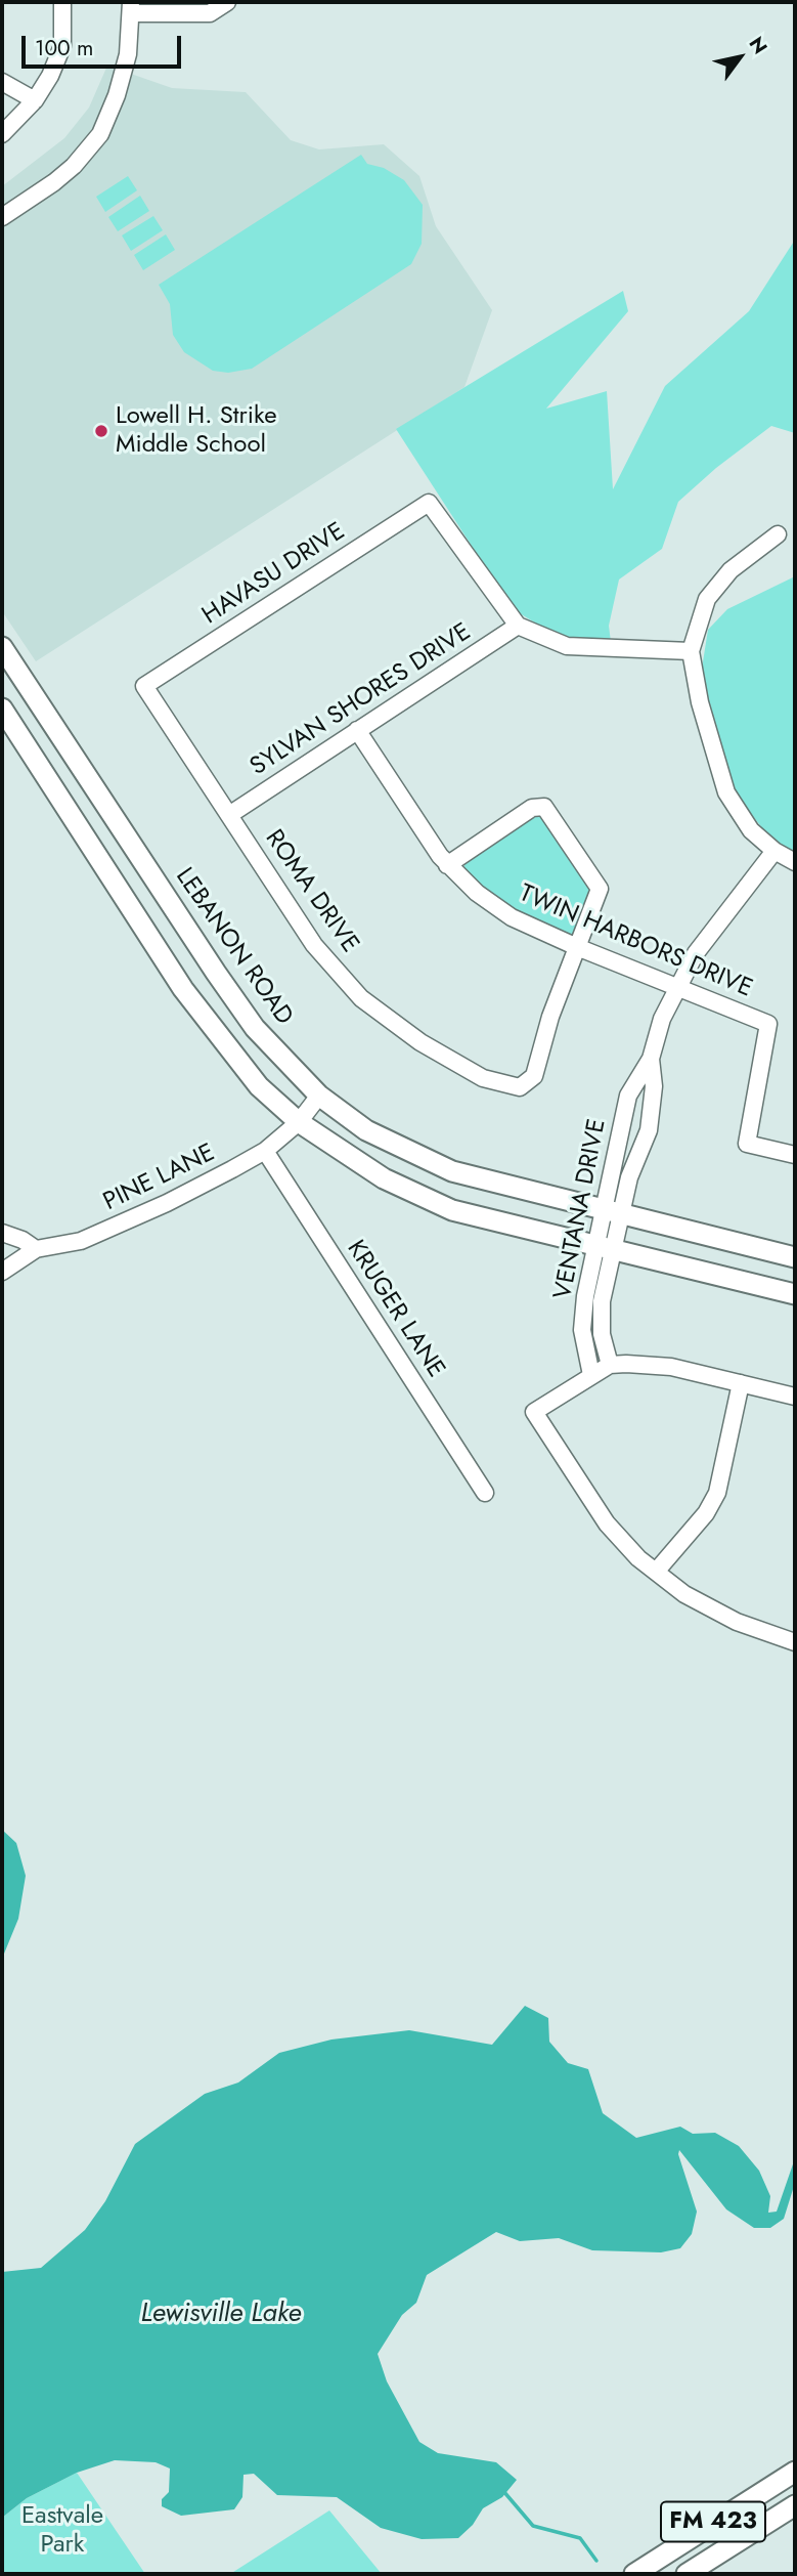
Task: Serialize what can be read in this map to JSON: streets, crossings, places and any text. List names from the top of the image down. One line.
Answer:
{"streets":{"main road":["LEBANON ROAD","FM 423"],"street":["HAVASU DRIVE","SYLVAN SHORES DRIVE","ROMA DRIVE","TWIN HARBORS DRIVE","PINE LANE","VENTANA DRIVE","KRUGER LANE"]},"crossings":[["HAVASU DRIVE","SYLVAN SHORES DRIVE"],["HAVASU DRIVE","ROMA DRIVE"],["SYLVAN SHORES DRIVE","ROMA DRIVE"],["SYLVAN SHORES DRIVE","TWIN HARBORS DRIVE"],["ROMA DRIVE","TWIN HARBORS DRIVE"],["TWIN HARBORS DRIVE","VENTANA DRIVE"],["LEBANON ROAD","PINE LANE"],["LEBANON ROAD","VENTANA DRIVE"],["PINE LANE","KRUGER LANE"]],"water":["Lewisville Lake"],"parks":["Eastvale Park"],"places":["Lowell H. Strike Middle School"],"scale_bar":"100 m","north":"top right"}
